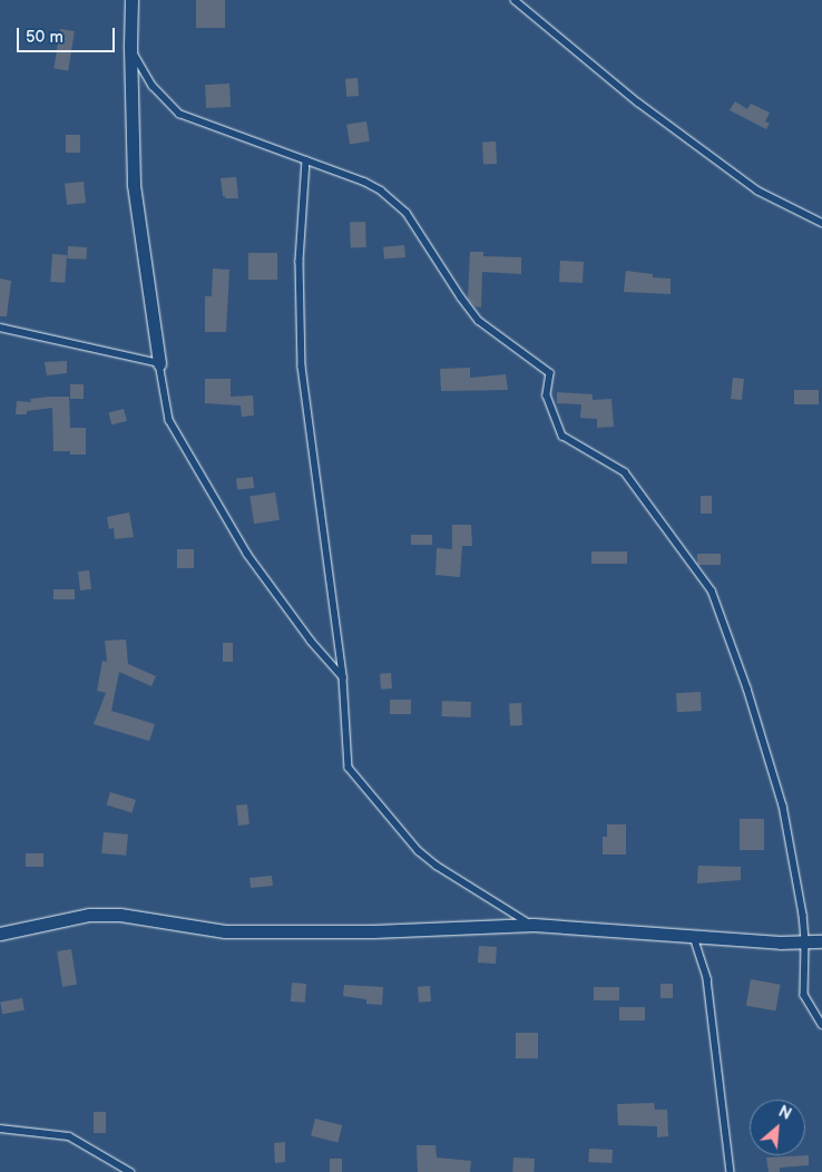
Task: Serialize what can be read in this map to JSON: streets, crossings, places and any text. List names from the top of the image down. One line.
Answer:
{"scale_bar":"50 m","north":"top right"}
